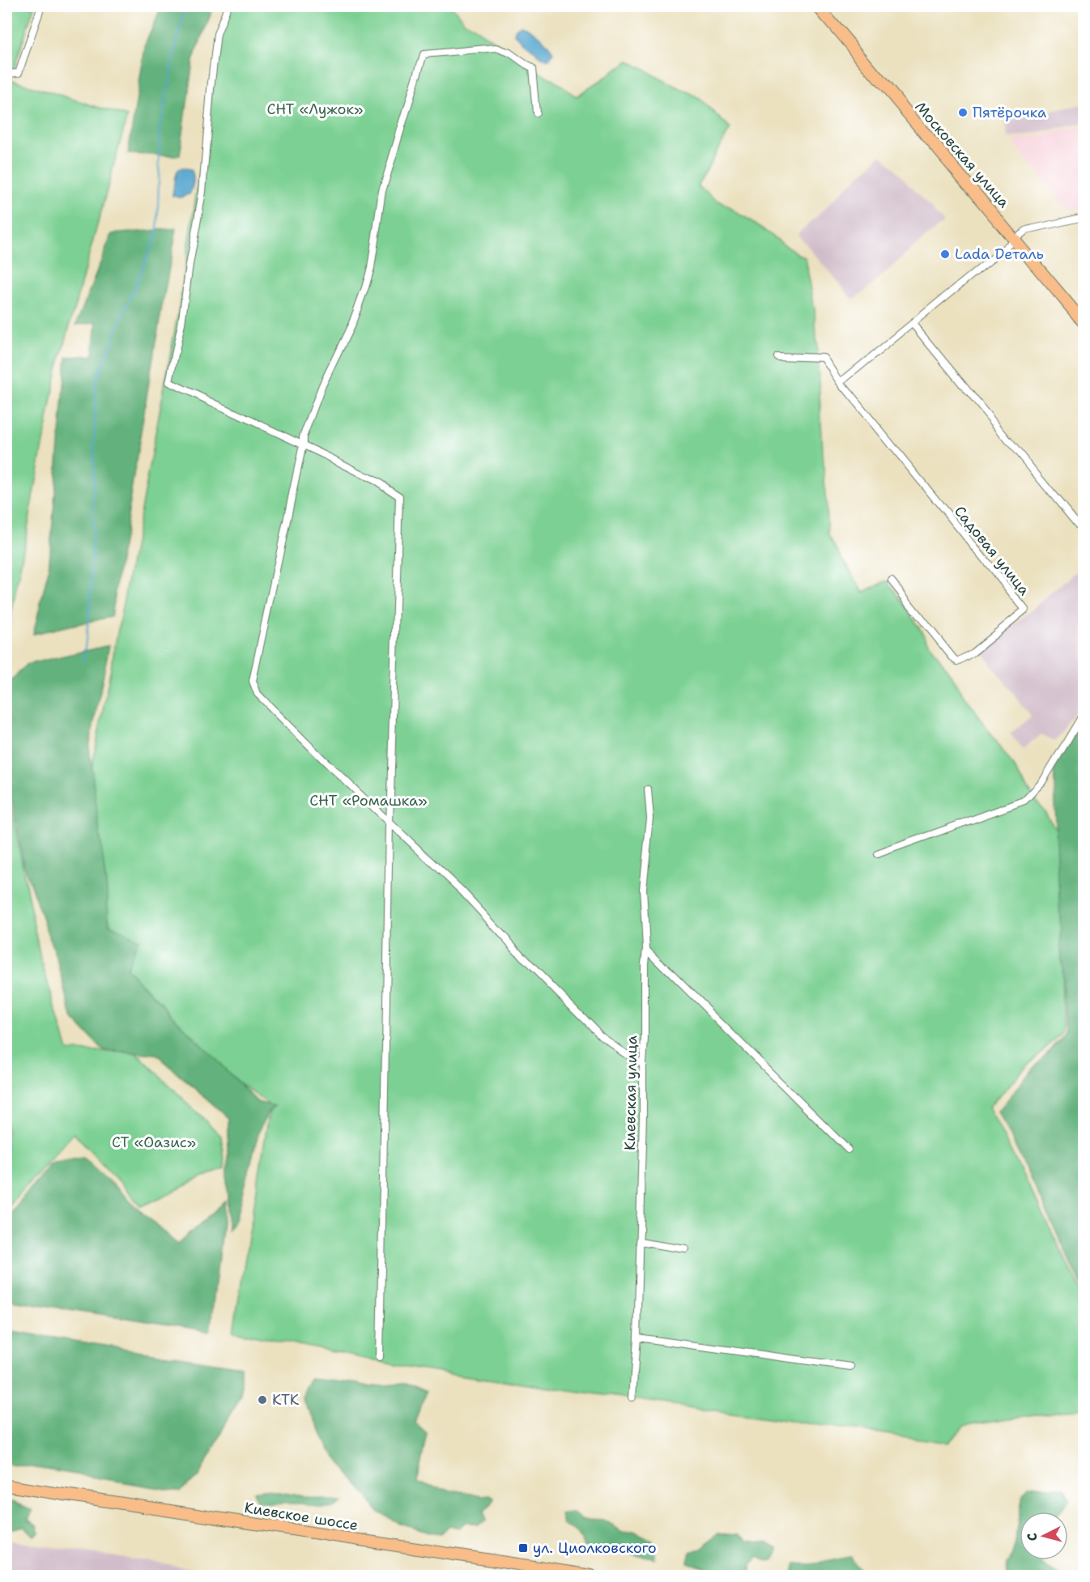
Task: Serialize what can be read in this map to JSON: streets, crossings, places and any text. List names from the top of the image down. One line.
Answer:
{"streets":{"highway":["Московская улица","Киевское шоссе"],"street":["Садовая улица","Киевская улица"]},"parks":["СНТ «Лужок»","СНТ «Ромашка»","СТ «Оазис»"],"places":{"other":["Пятёрочка","Lada Dеталь","КТК"],"transit":["ул. Циолковского"]},"north":"left"}
